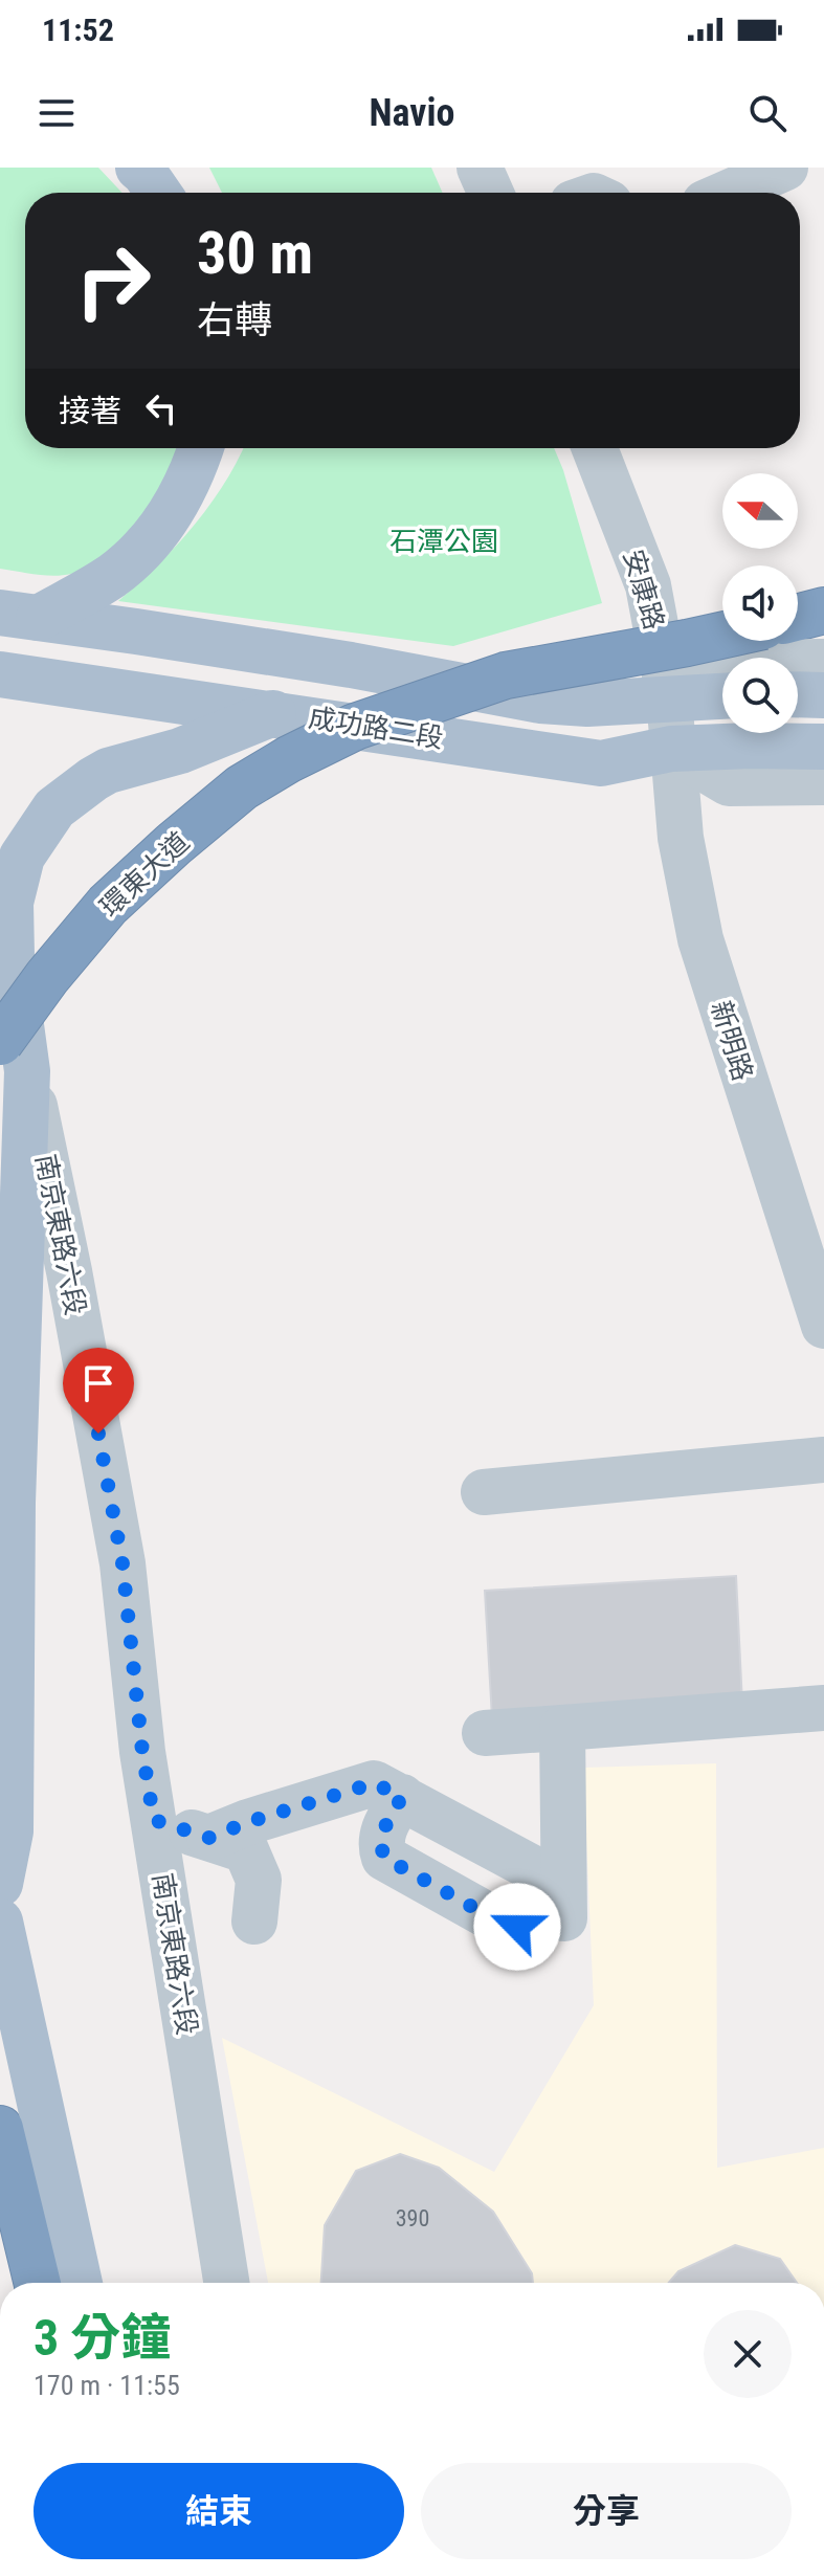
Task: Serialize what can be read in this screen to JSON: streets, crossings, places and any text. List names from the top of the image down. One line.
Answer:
{"streets":{"highway":["環東大道"],"main road":["成功路二段"],"street":["安康路","新明路","南京東路六段"]},"crossings":[["安康路","成功路二段"],["安康路","新明路"],["成功路二段","新明路"],["環東大道","南京東路六段"]],"parks":["石潭公園"],"house_numbers":["390"],"north":"left","page":{"status":"11:52","header":"Navio","turn":["30 m","右轉"],"then":"接著","heading":["3 分鐘","170 m · 11:55"],"buttons":["結束","分享"]}}
